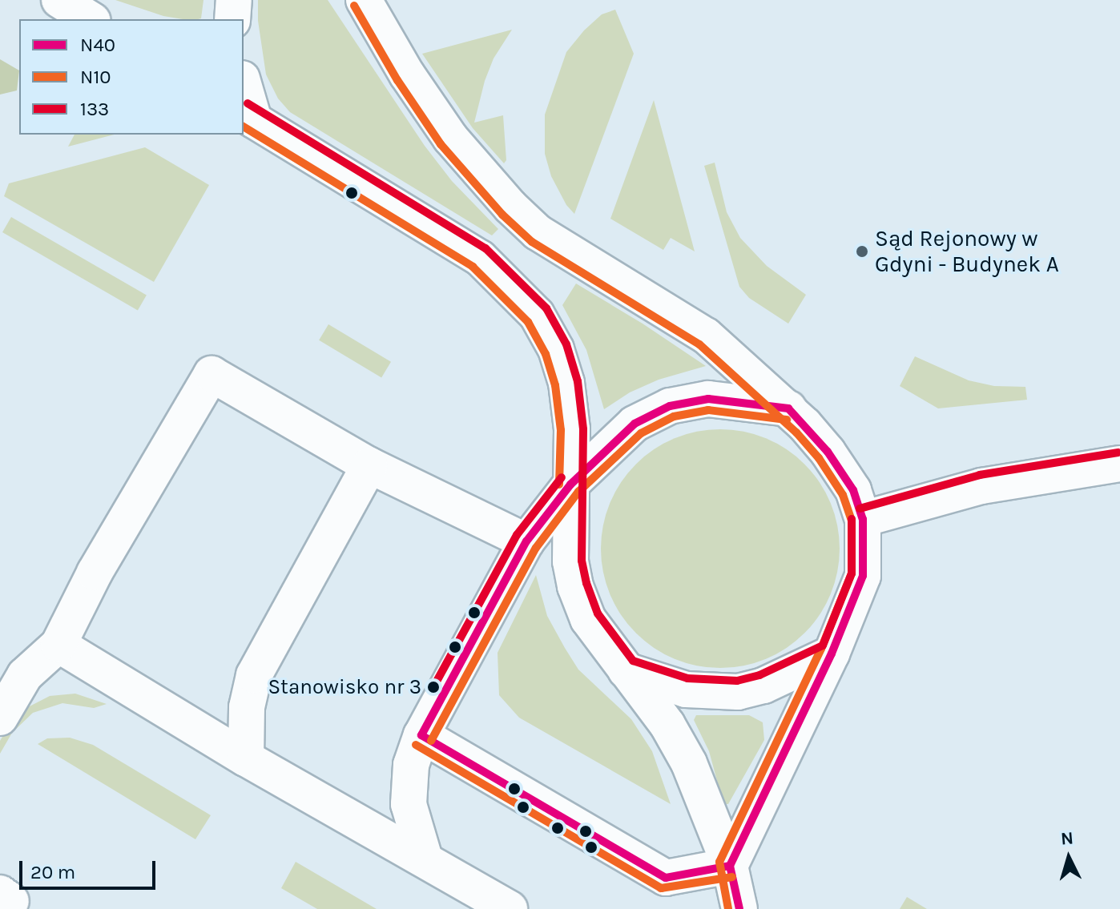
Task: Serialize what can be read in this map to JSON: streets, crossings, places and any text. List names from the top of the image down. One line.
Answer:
{"places":["Sąd Rejonowy w Gdyni - Budynek A","Stanowisko nr 3"],"lines":["transit line N10","transit line 133","transit line N40"],"legend":["N40","N10","133"],"scale_bar":"20 m","north":"top"}
